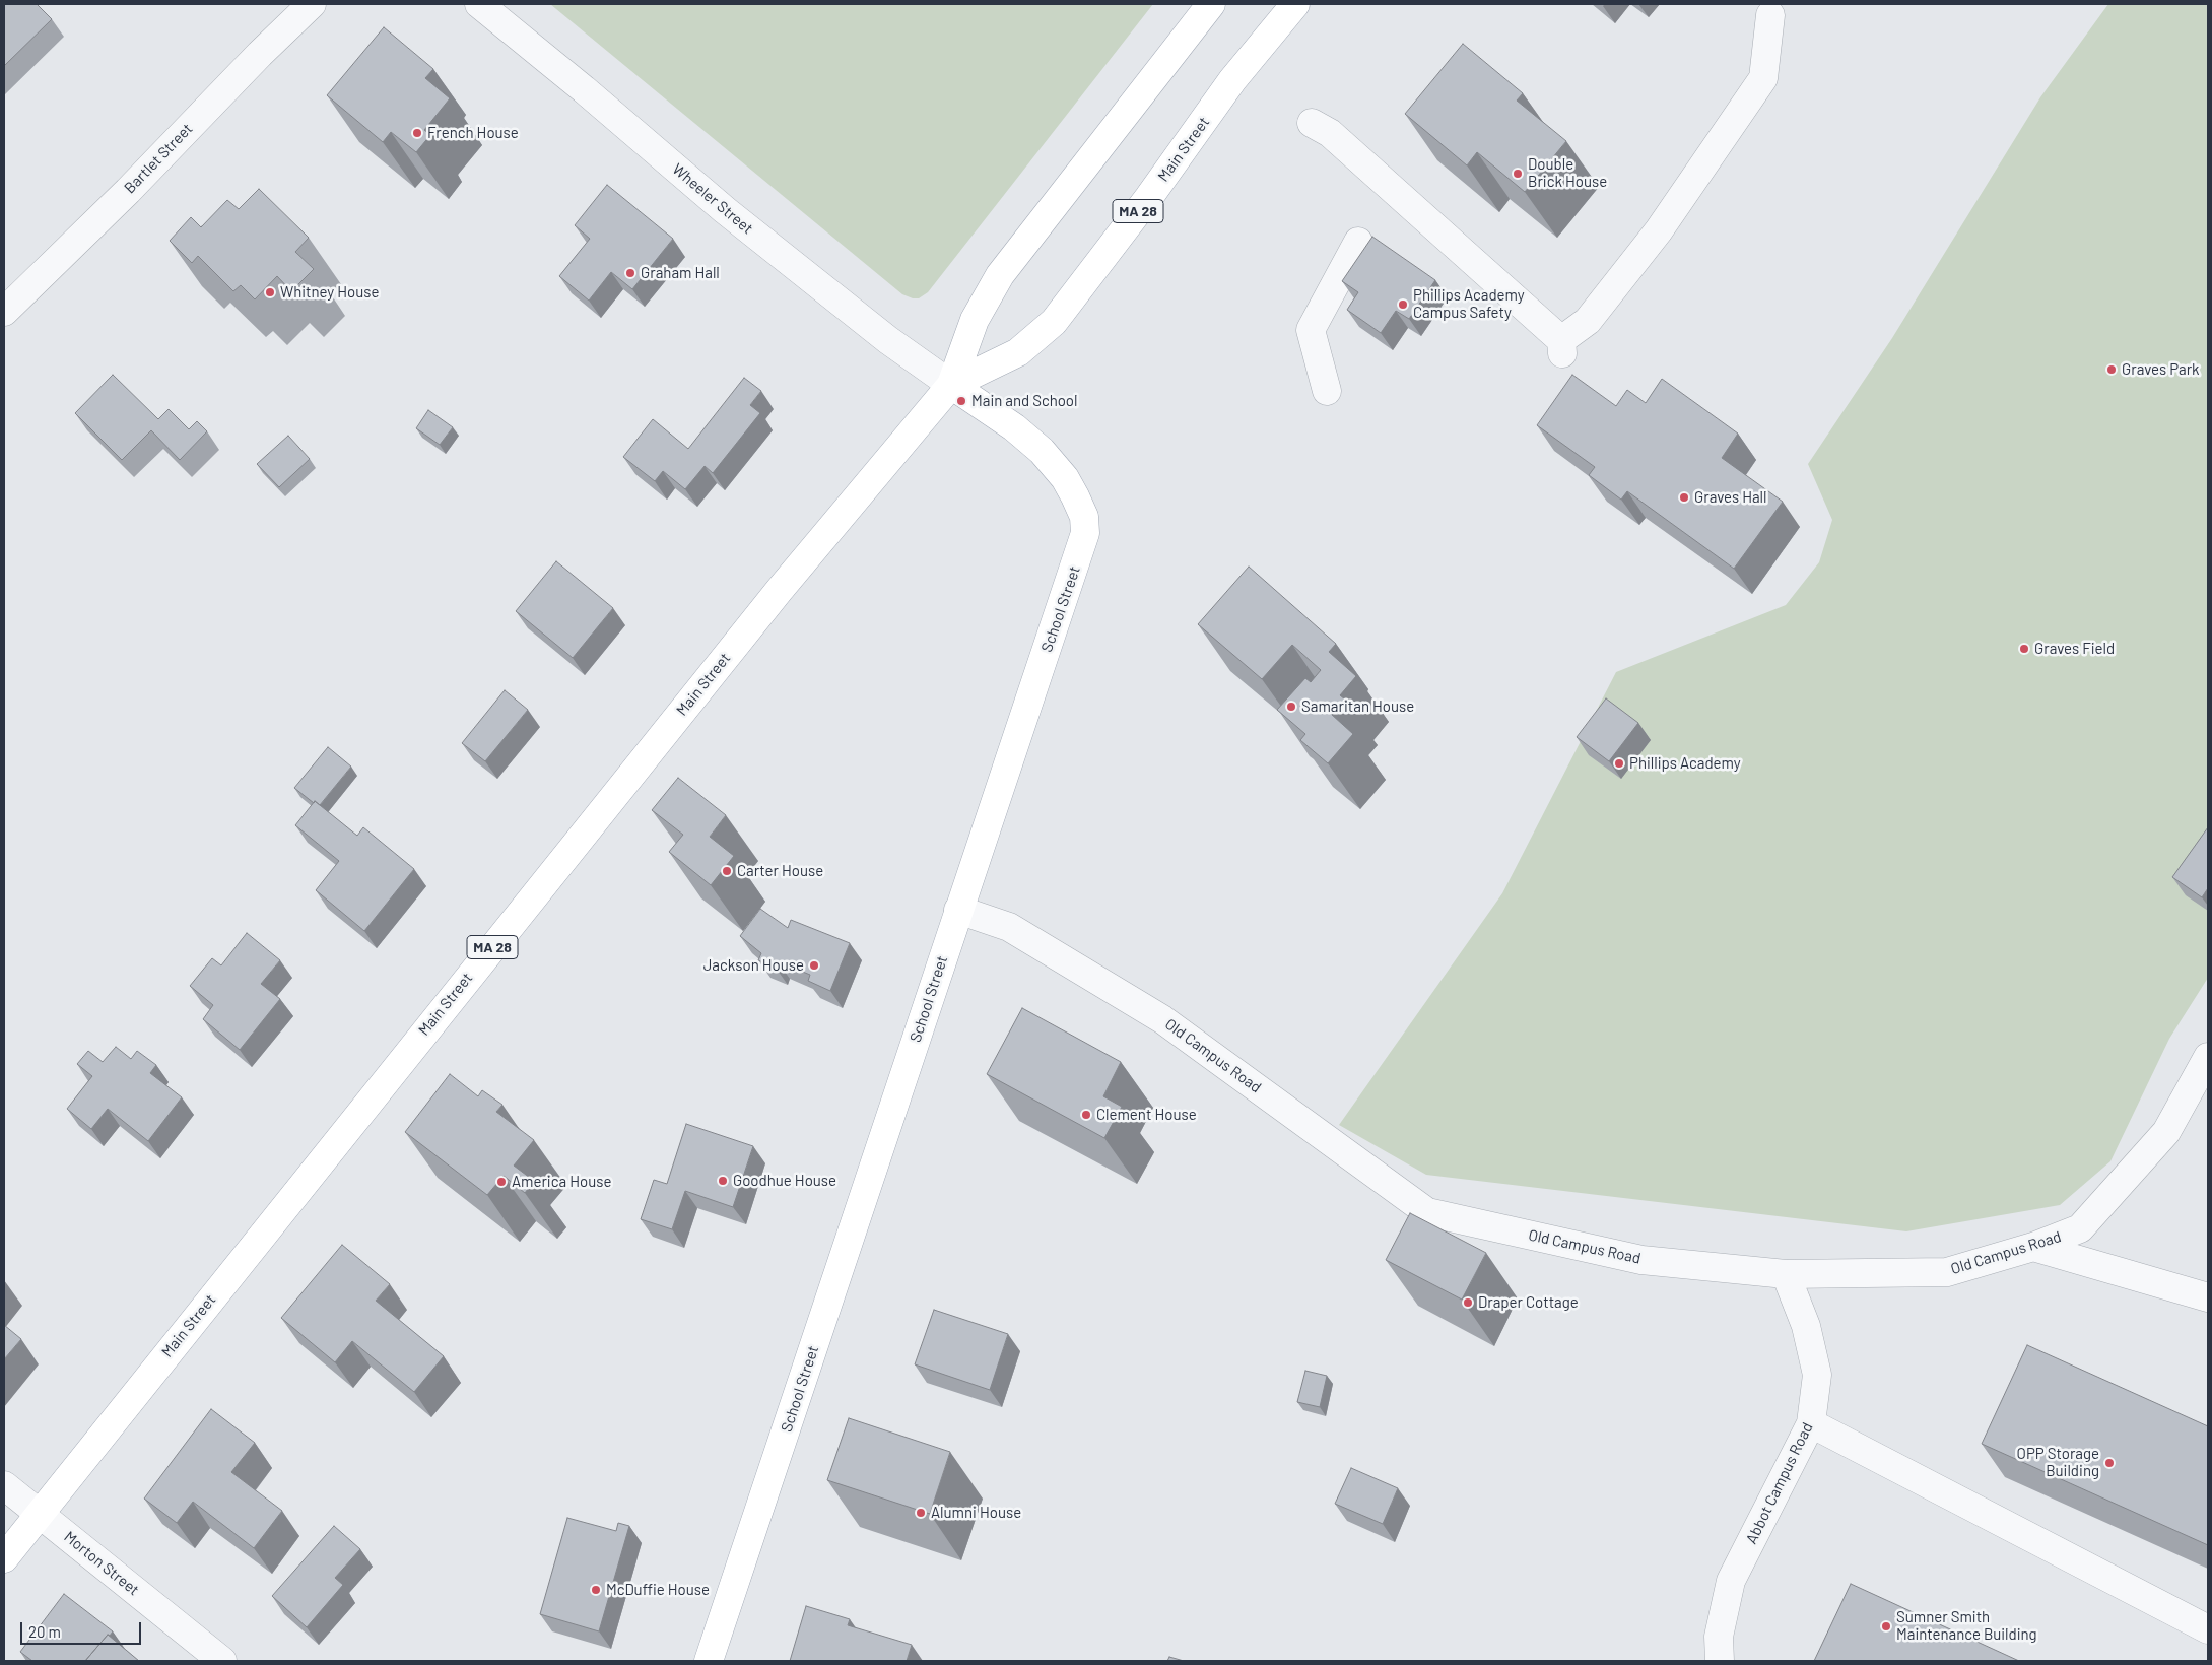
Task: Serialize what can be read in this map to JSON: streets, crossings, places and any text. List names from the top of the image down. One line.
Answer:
{"streets":{"main road":["Main Street","MA 28","School Street"],"street":["Bartlet Street","Wheeler Street","Old Campus Road","Abbot Campus Road","Morton Street"]},"crossings":[["Main Street","Wheeler Street"],["Main Street","School Street"],["Main Street","Morton Street"],["Wheeler Street","School Street"],["School Street","Old Campus Road"],["Old Campus Road","Abbot Campus Road"]],"places":["French House","Double Brick House","Graham Hall","Whitney House","Phillips Academy Campus Safety","Graves Park","Main and School","Graves Hall","Graves Field","Samaritan House","Phillips Academy","Carter House","Jackson House","Clement House","Goodhue House","America House","Draper Cottage","OPP Storage Building","Alumni House","McDuffie House","Sumner Smith Maintenance Building"],"scale_bar":"20 m"}
